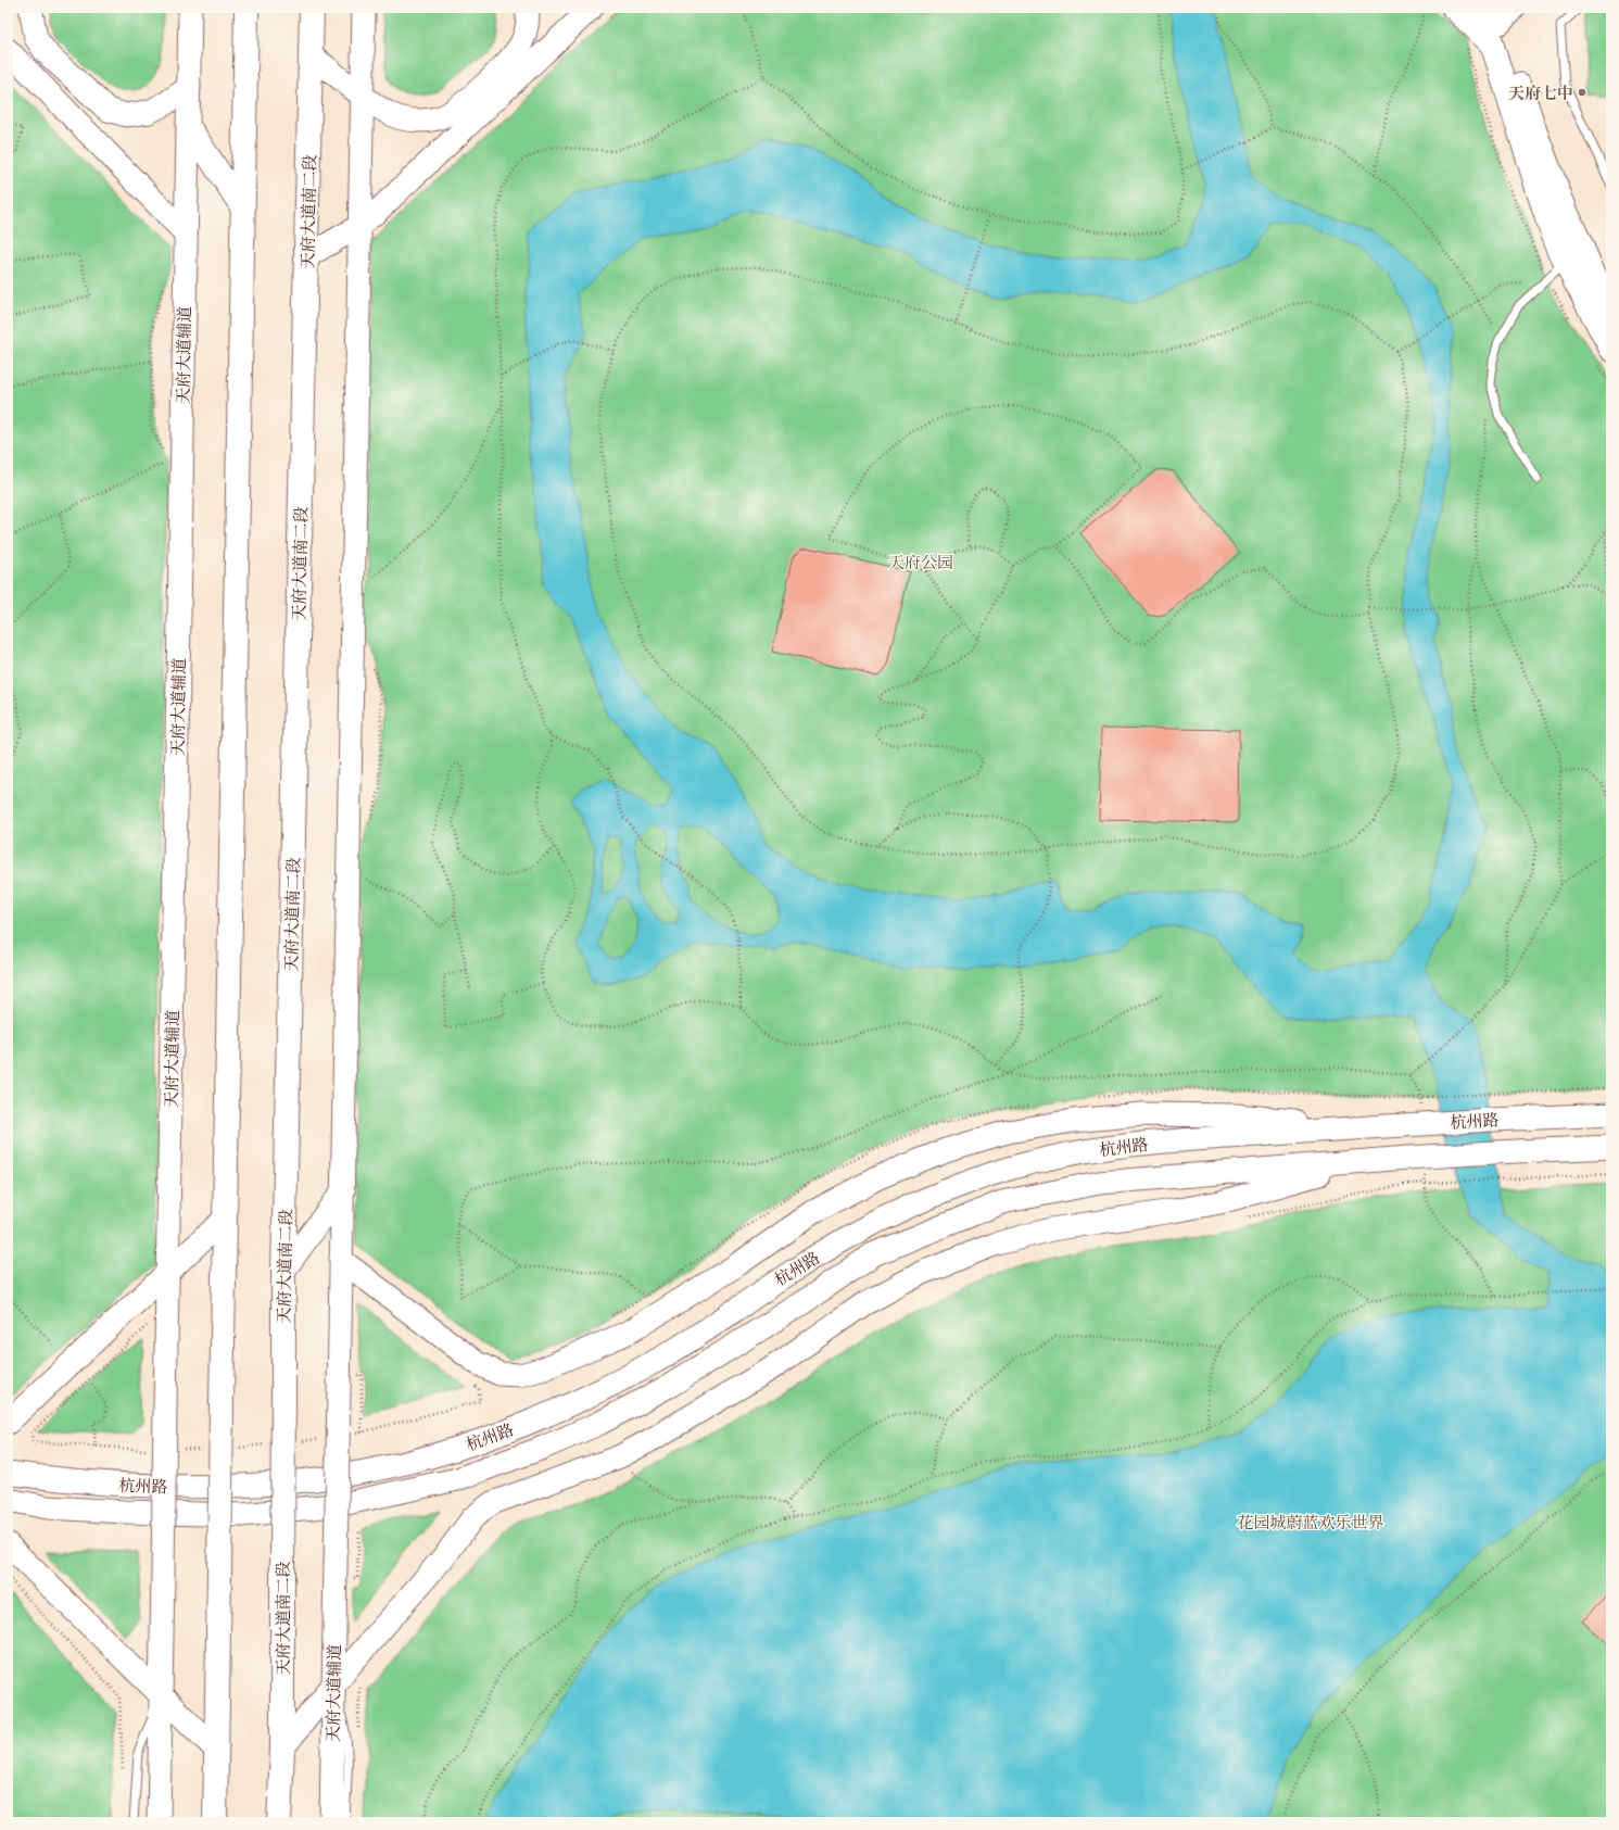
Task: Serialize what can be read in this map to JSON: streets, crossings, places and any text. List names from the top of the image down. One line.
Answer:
{"streets":{"highway":["天府大道南二段"],"main road":["天府大道辅道","杭州路"]},"parks":["天府公园","花园城蔚蓝欢乐世界"],"places":["天府七中"]}
